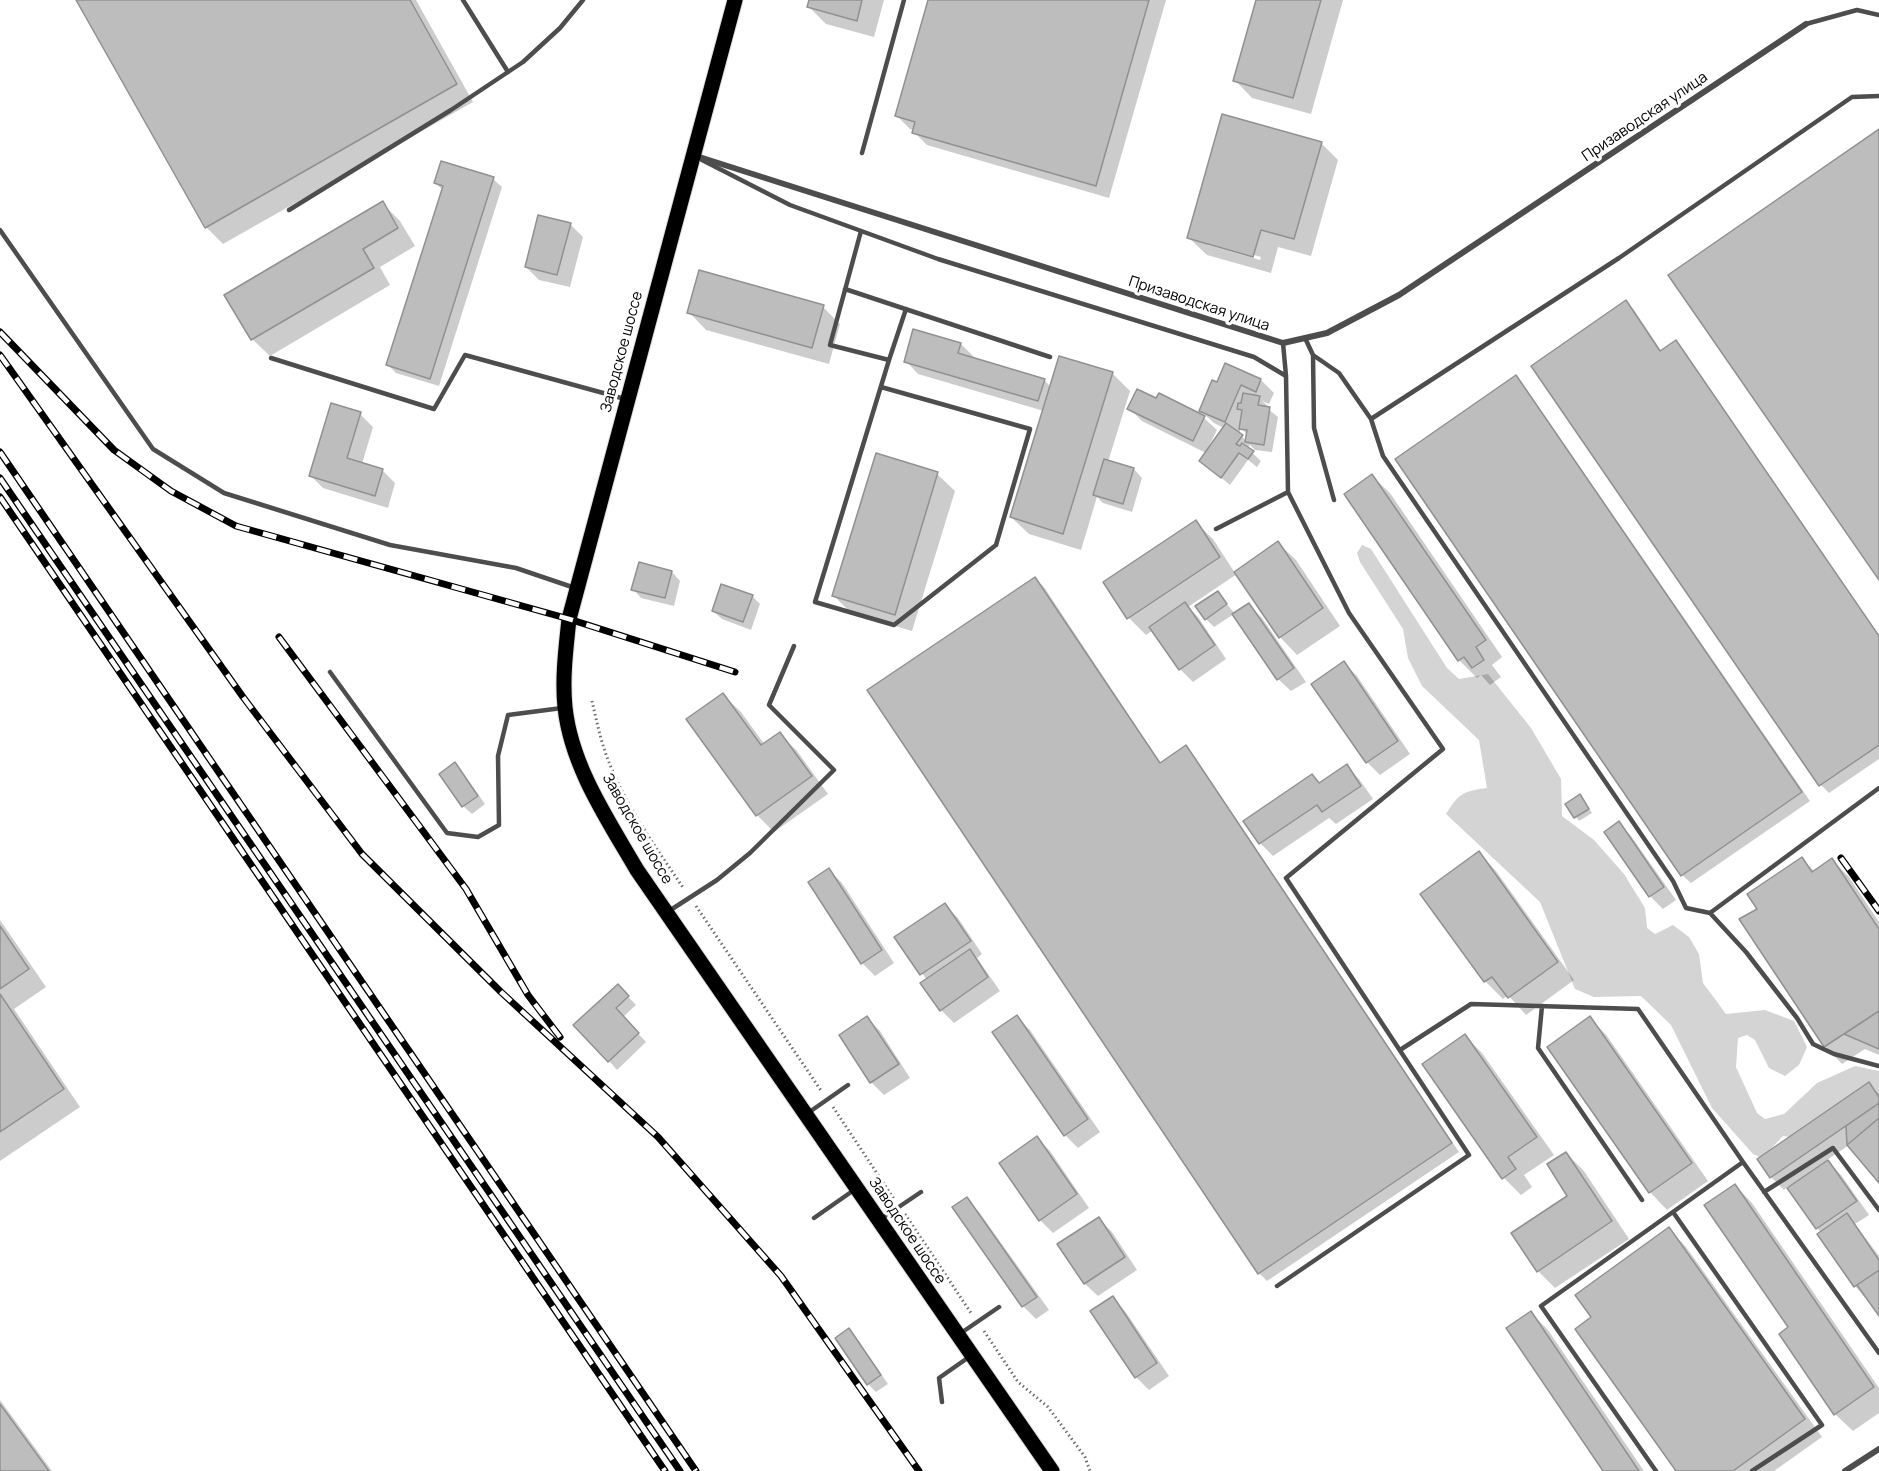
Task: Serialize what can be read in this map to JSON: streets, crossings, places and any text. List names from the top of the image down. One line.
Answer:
{"streets":{"main road":["Заводское шоссе"],"street":["Призаводская улица"]},"crossings":[["Призаводская улица","Заводское шоссе"]]}
